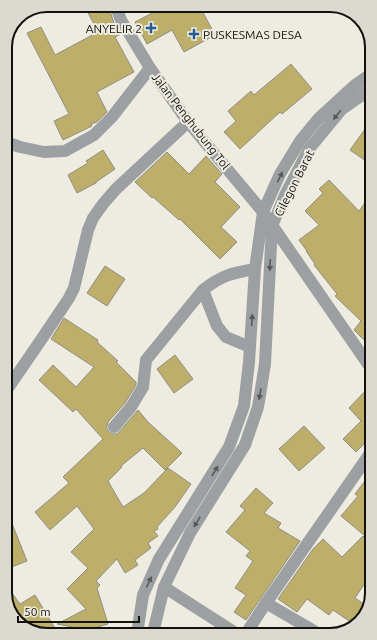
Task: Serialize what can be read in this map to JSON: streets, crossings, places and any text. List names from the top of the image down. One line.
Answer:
{"streets":{"street":["Jalan Penghubung Tol","Cilegon Barat"]},"crossings":[["Jalan Penghubung Tol","Cilegon Barat"]],"places":{"health":["ANYELIR 2","PUSKESMAS DESA"]},"scale_bar":"50 m"}
